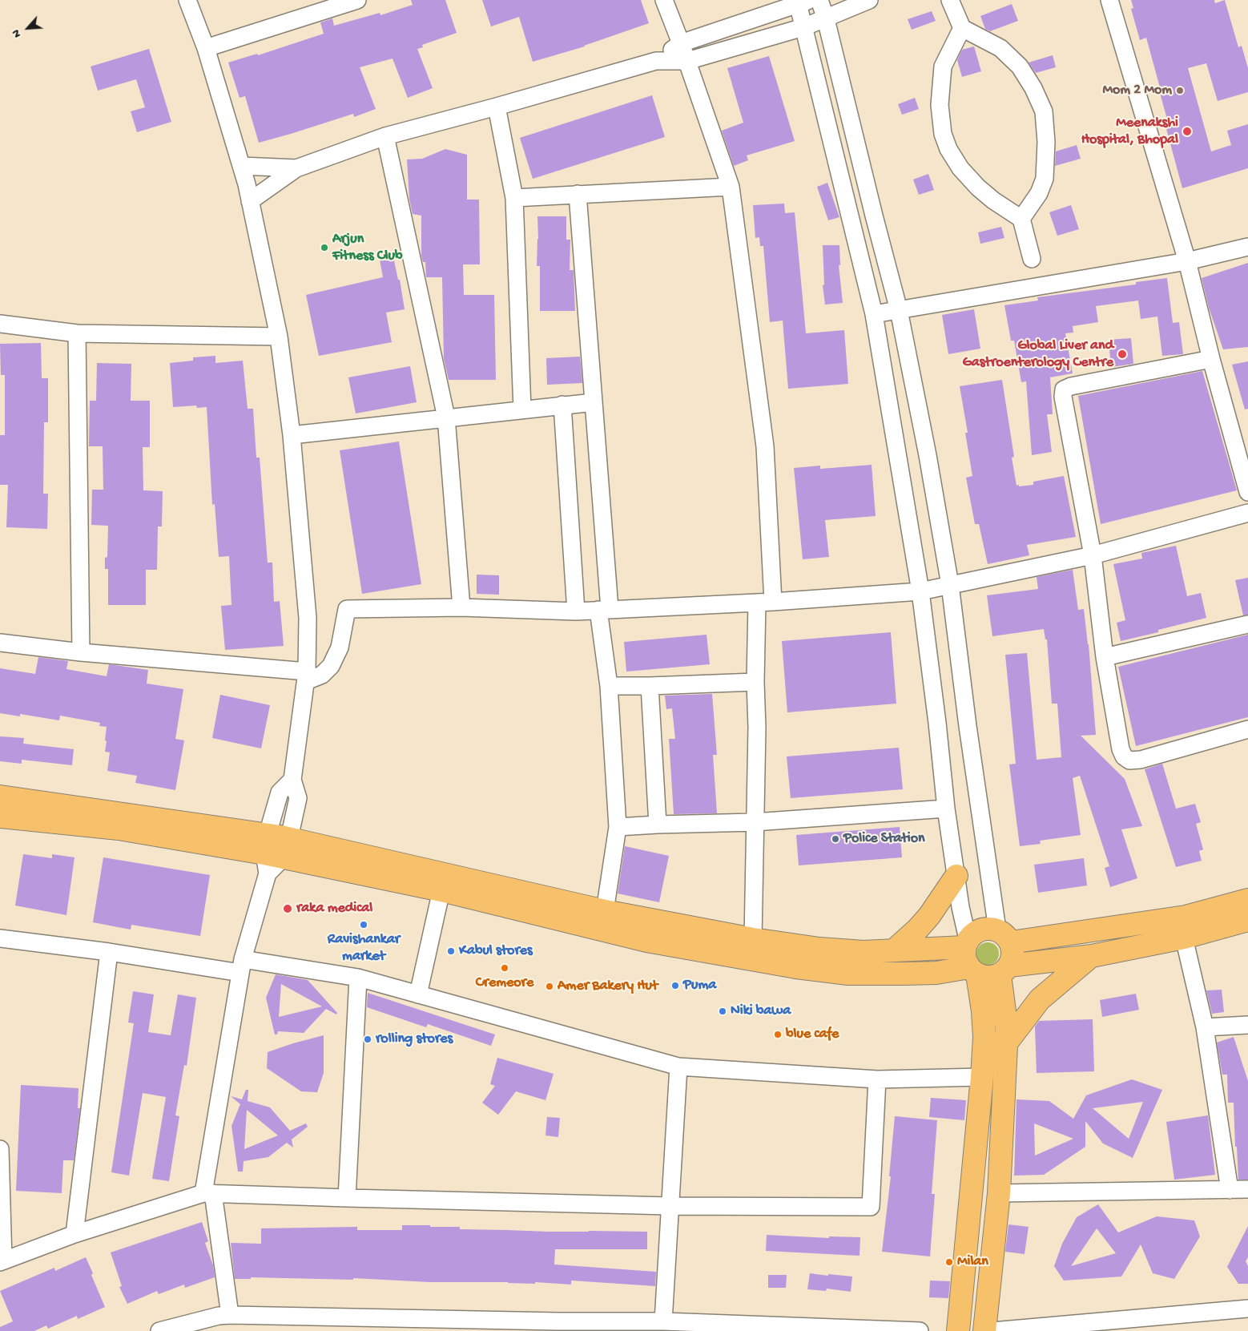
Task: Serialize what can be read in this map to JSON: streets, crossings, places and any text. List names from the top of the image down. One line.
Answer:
{"places":["Mom 2 Mom","Meenakshi Hospital, Bhopal","Arjun Fitness Club","Global Liver and Gastroenterology Centre","Police Station","raka medical","Ravishankar market","Kabul stores","Cremeore","Puma","Amer Bakery Hut","Niki bawa","blue cafe","rolling stores","Milan"],"north":"bottom left"}
